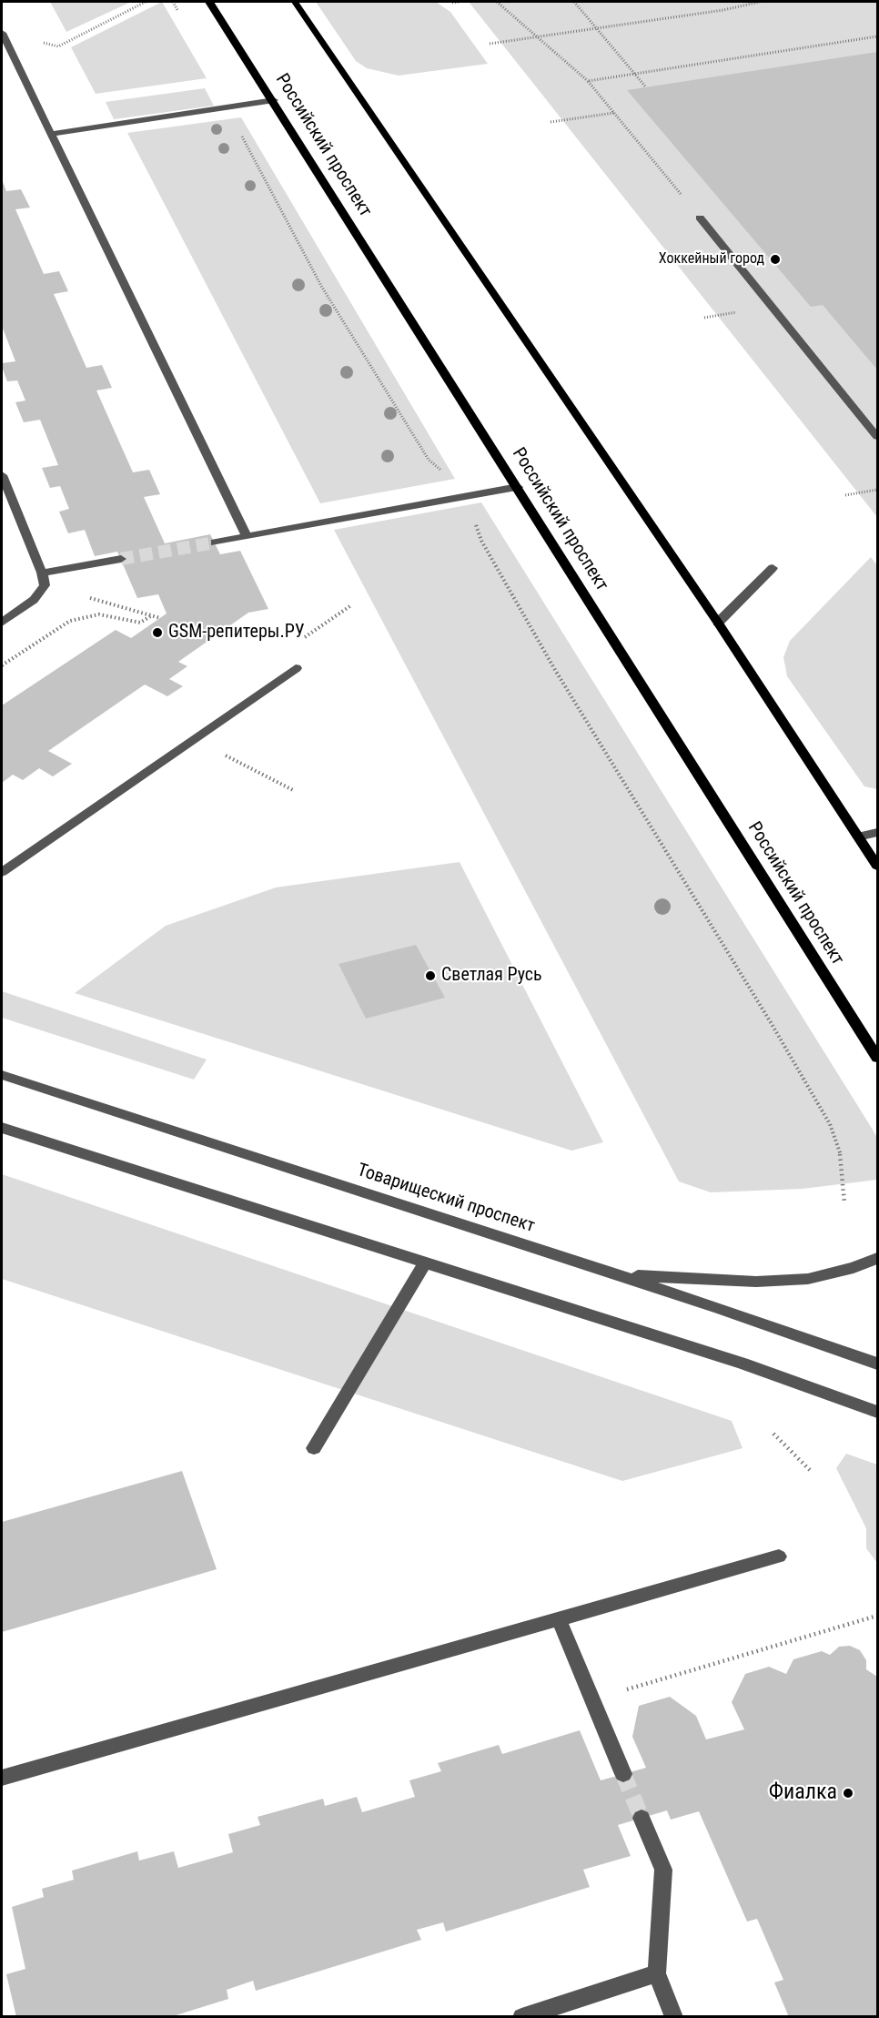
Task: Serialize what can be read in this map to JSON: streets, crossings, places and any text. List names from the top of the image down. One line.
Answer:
{"streets":{"main road":["Российский проспект"],"street":["Товарищеский проспект"]},"places":["Хоккейный город","GSM-репитеры.РУ","Светлая Русь","Фиалка"]}
